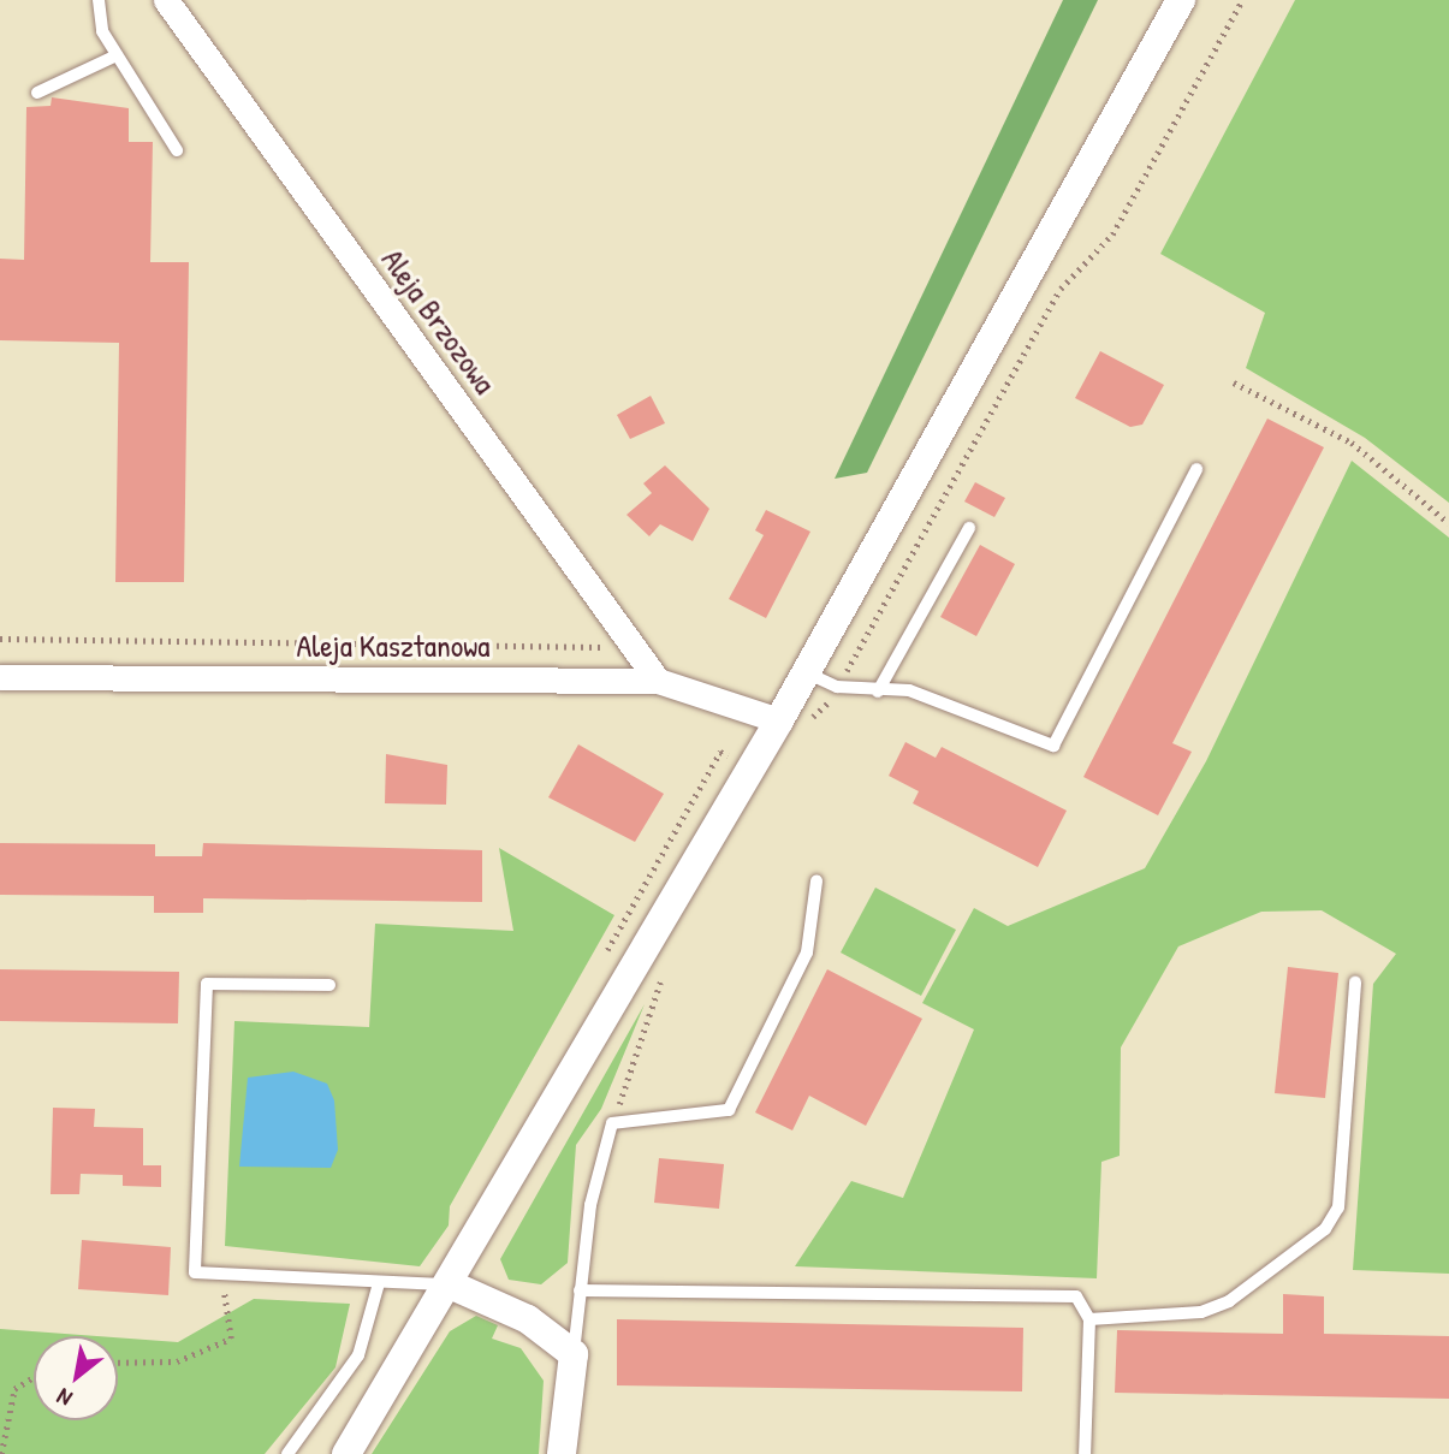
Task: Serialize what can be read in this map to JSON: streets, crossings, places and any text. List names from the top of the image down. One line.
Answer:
{"streets":{"street":["Aleja Brzozowa","Aleja Kasztanowa"]},"crossings":[["Aleja Brzozowa","Aleja Kasztanowa"]],"north":"bottom left"}
